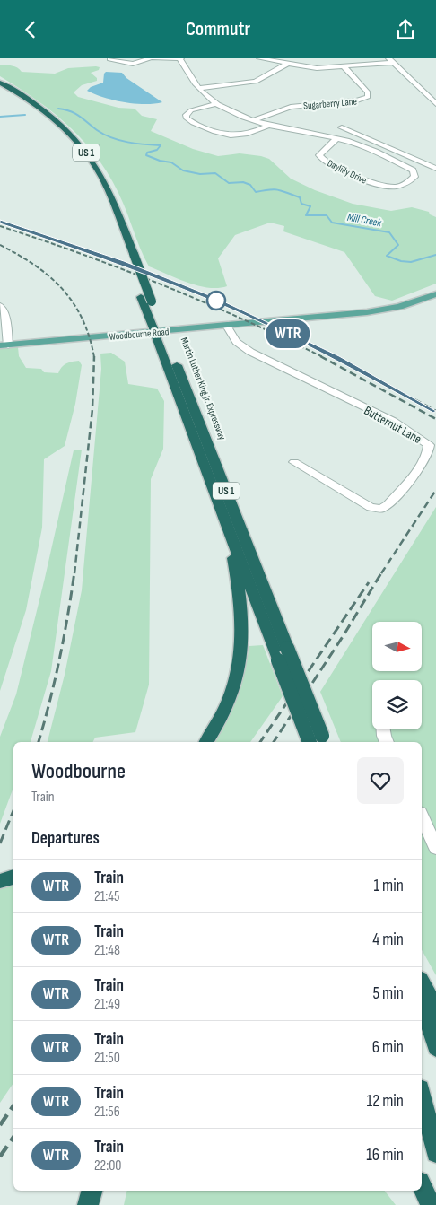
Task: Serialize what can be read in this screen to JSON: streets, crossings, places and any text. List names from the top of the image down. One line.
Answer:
{"streets":{"highway":["US 1","Martin Luther King Jr. Expressway"],"main road":["Woodbourne Road"],"street":["Sugarberry Lane","Daylilly Drive","Butternut Lane"]},"crossings":[["Sugarberry Lane","Daylilly Drive"],["Woodbourne Road","Butternut Lane"]],"water":["Mill Creek"],"north":"right","page":{"header":"Commutr","on_map":"WTR","heading":[["Woodbourne","Train"],"Departures"],"list":[{"mark":"WTR","name":"Train","note":"21:45","value":"1 min"},{"mark":"WTR","name":"Train","note":"21:48","value":"4 min"},{"mark":"WTR","name":"Train","note":"21:49","value":"5 min"},{"mark":"WTR","name":"Train","note":"21:50","value":"6 min"},{"mark":"WTR","name":"Train","note":"21:56","value":"12 min"},{"mark":"WTR","name":"Train","note":"22:00","value":"16 min"}]}}
